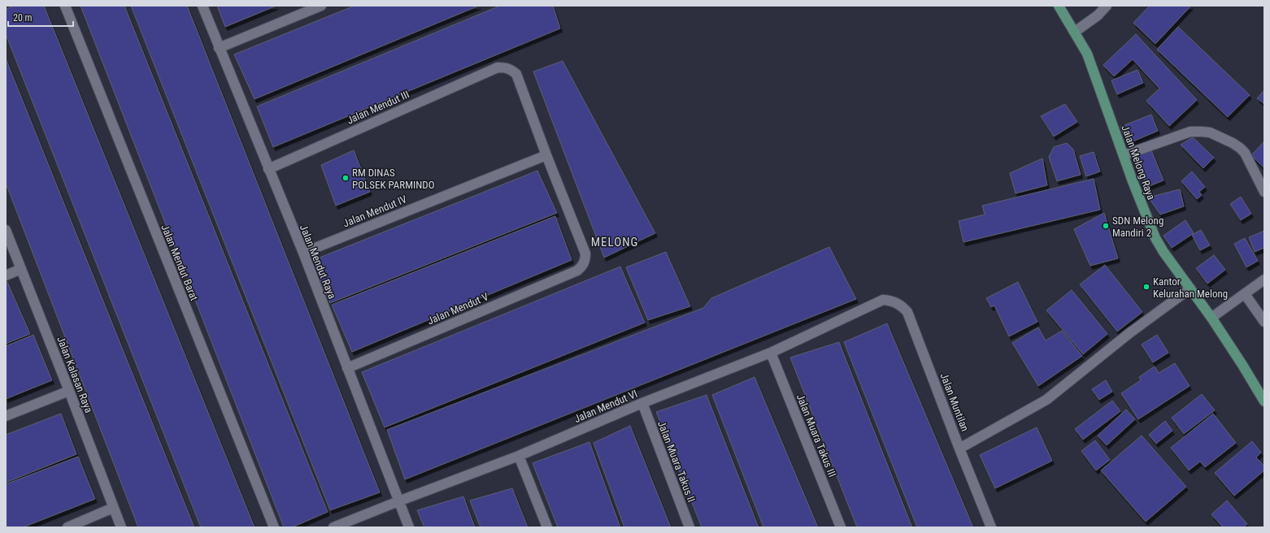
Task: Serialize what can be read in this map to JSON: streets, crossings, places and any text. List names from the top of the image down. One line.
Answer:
{"streets":{"main road":["Jalan Melong Raya"],"street":["Jalan Mendut III","Jalan Mendut IV","Jalan Mendut Raya","Jalan Mendut Barat","Jalan Mendut V","Jalan Kalasan Raya","Jalan Muntilan","Jalan Mendut VI","Jalan Muara Takus III","Jalan Muara Takus II"]},"crossings":[["Jalan Mendut III","Jalan Mendut IV"],["Jalan Mendut III","Jalan Mendut Raya"],["Jalan Mendut III","Jalan Mendut V"],["Jalan Mendut IV","Jalan Mendut Raya"],["Jalan Mendut IV","Jalan Mendut V"],["Jalan Mendut Raya","Jalan Mendut V"],["Jalan Mendut Raya","Jalan Mendut VI"],["Jalan Muntilan","Jalan Mendut VI"],["Jalan Mendut VI","Jalan Muara Takus III"],["Jalan Mendut VI","Jalan Muara Takus II"]],"districts":["MELONG"],"places":["RM DINAS POLSEK PARMINDO","SDN Melong Mandiri 2","Kantor Kelurahan Melong"],"scale_bar":"20 m"}
